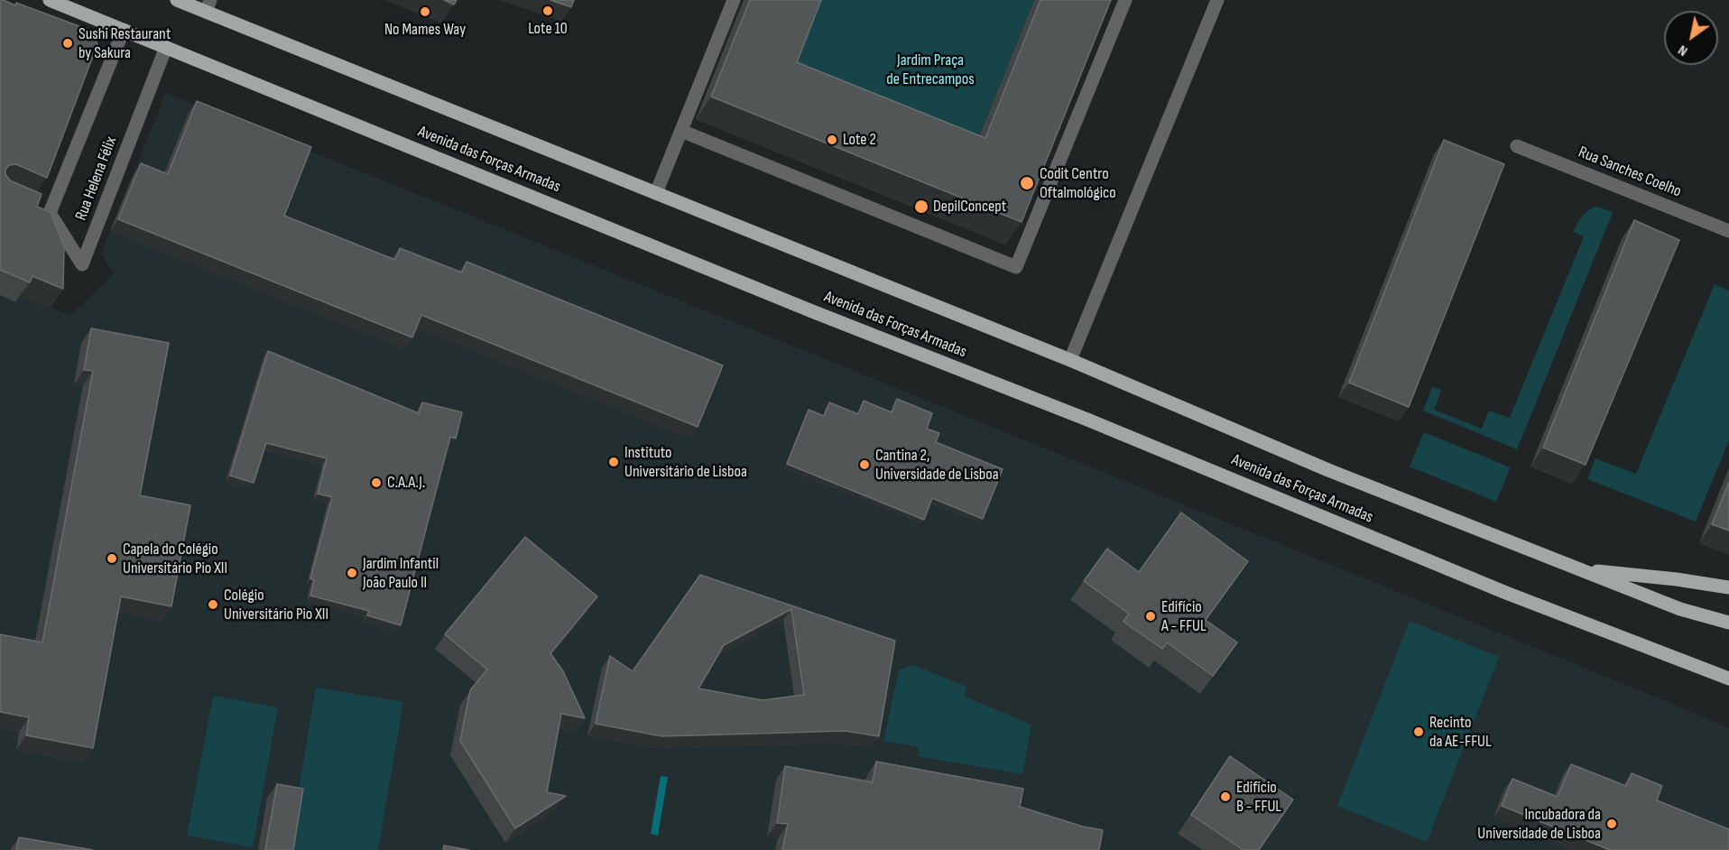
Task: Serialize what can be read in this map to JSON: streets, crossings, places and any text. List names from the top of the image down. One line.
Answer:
{"streets":{"main road":["Avenida das Forças Armadas"],"street":["Rua Sanches Coelho","Rua Helena Félix"]},"crossings":[["Avenida das Forças Armadas","Rua Helena Félix"]],"parks":["Jardim Praça de Entrecampos"],"places":["Lote 10","No Mames Way","Sushi Restaurant by Sakura","Lote 2","Codit Centro Oftalmológico","DepilConcept","Instituto Universitário de Lisboa","Cantina 2, Universidade de Lisboa","C.A.A.J.","Capela do Colégio Universitário Pio XII","Jardim Infantil João Paulo II","Colégio Universitário Pio XII","Edifício A - FFUL","Recinto da AE-FFUL","Edifício B - FFUL","Incubadora da Universidade de Lisboa"],"north":"bottom left"}
